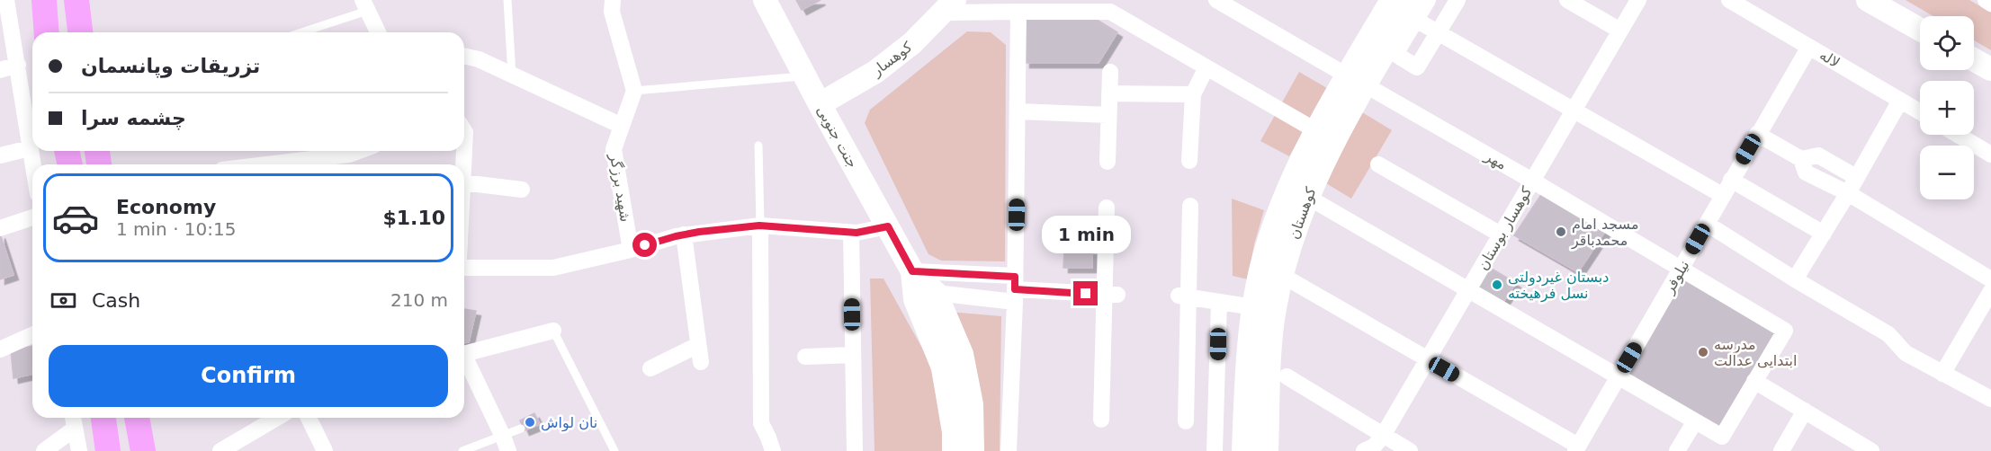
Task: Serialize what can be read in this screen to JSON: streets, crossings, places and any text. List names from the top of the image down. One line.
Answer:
{"streets":{"main road":["کوهسار","جنت جنوبی","کوهستان"],"street":["لاله","مهر","شهید برزگر","کوهسار بوستان","نیلوفر"]},"crossings":[["کوهسار","جنت جنوبی"],["لاله","نیلوفر"],["مهر","کوهستان"],["مهر","کوهسار بوستان"],["مهر","نیلوفر"]],"places":["مسجد امام محمدباقر","دبستان غیردولتی نسل فرهیخته","مدرسه ابتدایی عدالت","نان لواش"],"page":{"map_buttons":["+","−"],"banner":["تزریقات وپانسمان","چشمه‌ سرا"],"list":[{"name":"Economy","note":"1 min · 10:15","value":"$1.10"}],"bubble":"1 min","pay":["Cash","210 m"],"buttons":"Confirm"}}
